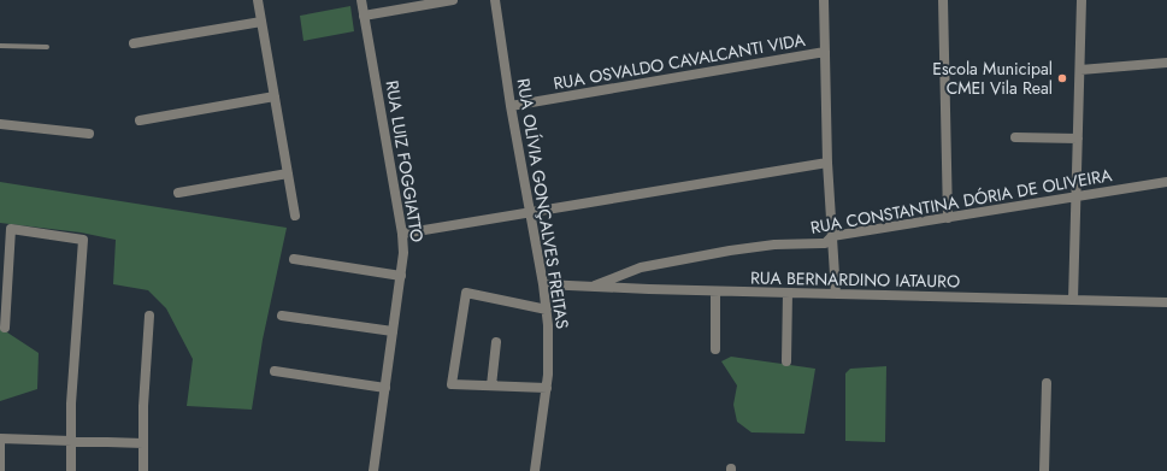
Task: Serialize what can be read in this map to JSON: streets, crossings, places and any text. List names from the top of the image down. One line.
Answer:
{"streets":{"street":["RUA OSVALDO CAVALCANTI VIDA","RUA LUIZ FOGGIATTO","RUA CONSTANTINA DÓRIA DE OLIVEIRA","RUA OLÍVIA GONÇALVES FREITAS","RUA BERNARDINO IATAURO"]},"crossings":[["RUA OSVALDO CAVALCANTI VIDA","RUA OLÍVIA GONÇALVES FREITAS"],["RUA CONSTANTINA DÓRIA DE OLIVEIRA","RUA BERNARDINO IATAURO"],["RUA OLÍVIA GONÇALVES FREITAS","RUA BERNARDINO IATAURO"]],"places":["Escola Municipal CMEI Vila Real"]}
